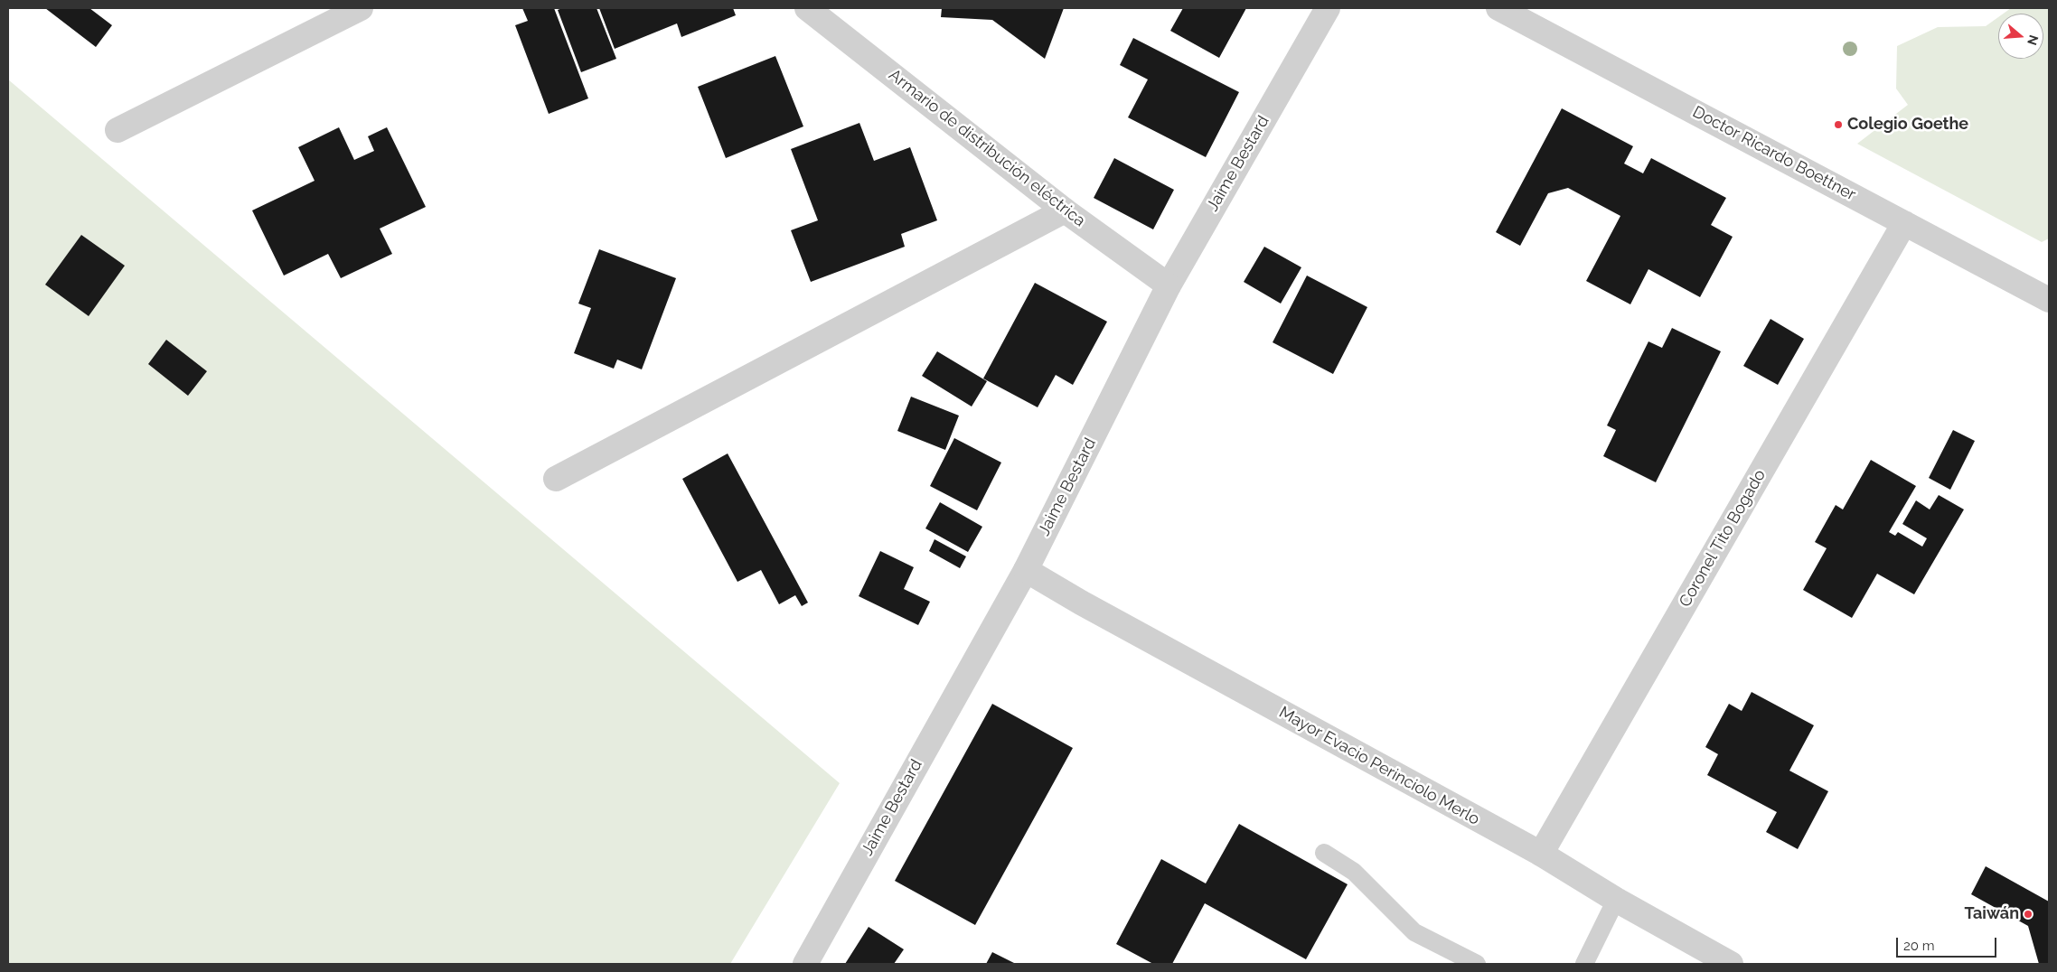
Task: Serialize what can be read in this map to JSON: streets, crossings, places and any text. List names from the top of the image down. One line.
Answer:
{"streets":{"street":["Armario de distribución eléctrica","Doctor Ricardo Boettner","Jaime Bestard","Coronel Tito Bogado","Mayor Evacio Perinciolo Merlo"]},"crossings":[["Armario de distribución eléctrica","Jaime Bestard"],["Doctor Ricardo Boettner","Coronel Tito Bogado"],["Jaime Bestard","Mayor Evacio Perinciolo Merlo"],["Coronel Tito Bogado","Mayor Evacio Perinciolo Merlo"]],"places":["Colegio Goethe","Taiwán"],"scale_bar":"20 m","north":"right"}
